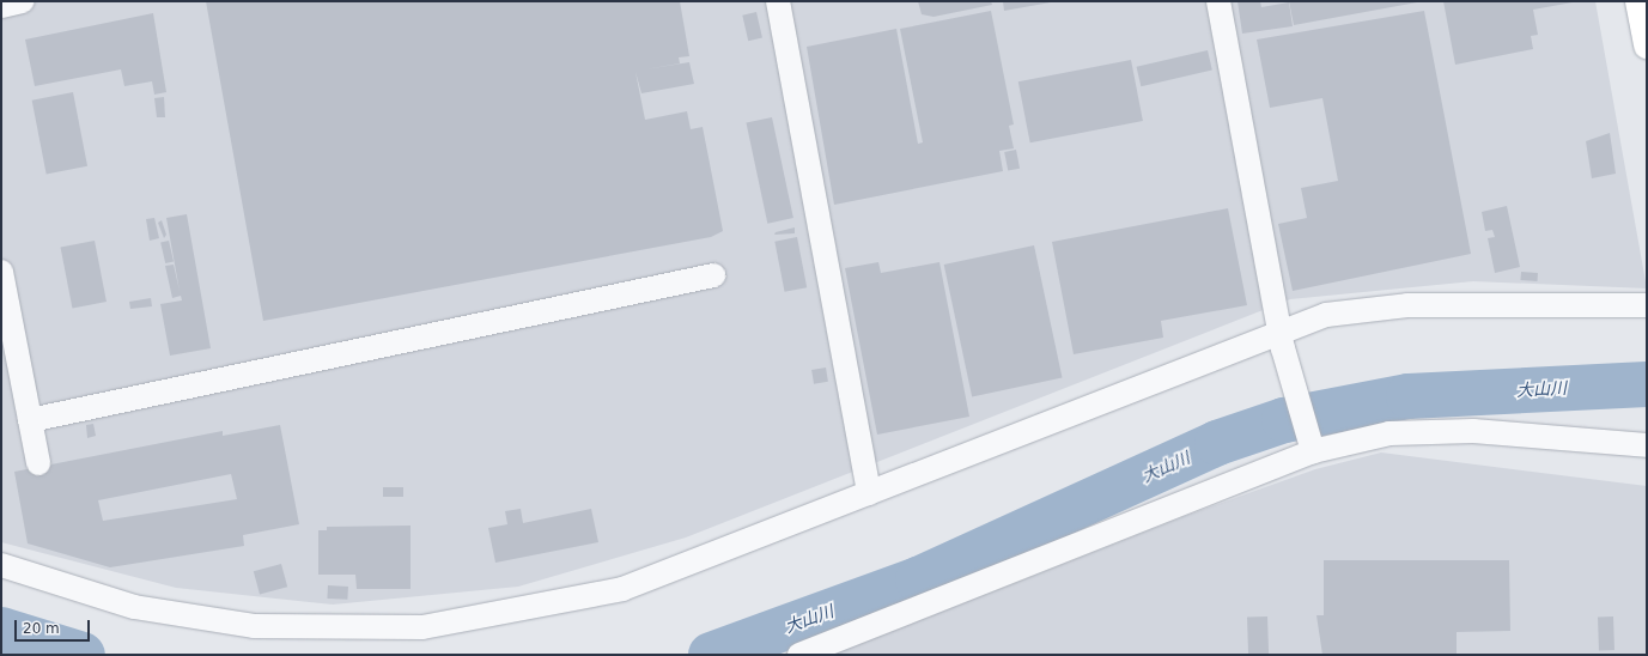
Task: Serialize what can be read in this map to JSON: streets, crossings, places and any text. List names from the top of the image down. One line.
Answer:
{"water":["大山川"],"scale_bar":"20 m"}
